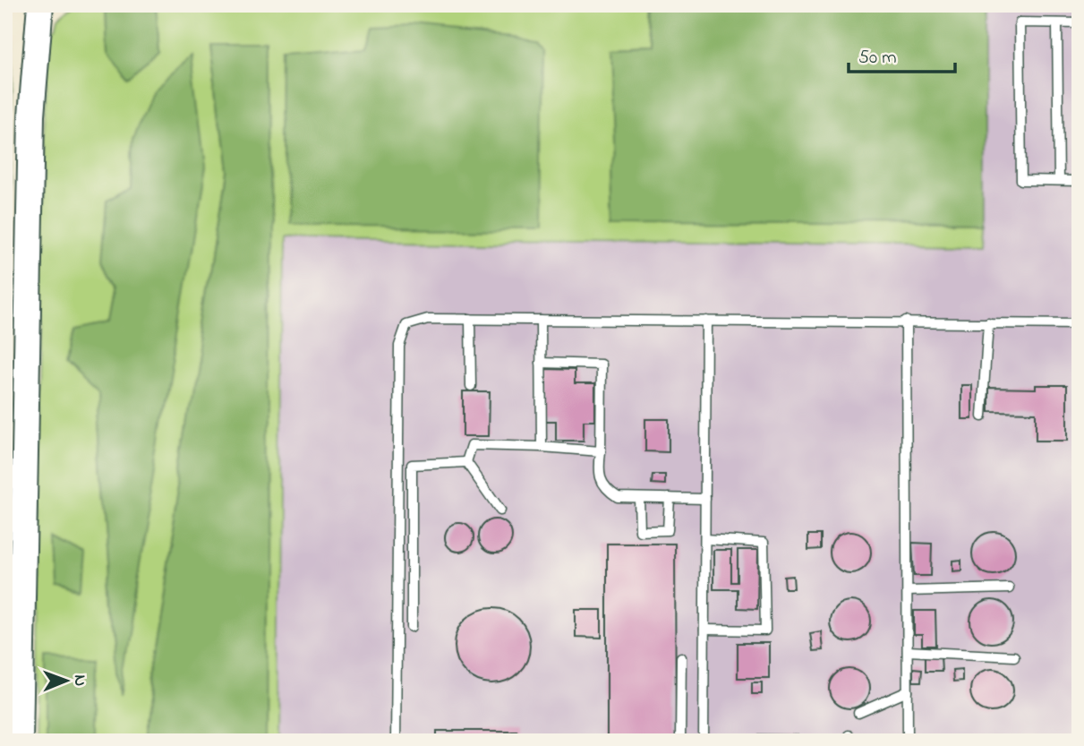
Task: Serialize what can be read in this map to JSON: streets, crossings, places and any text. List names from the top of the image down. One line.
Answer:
{"scale_bar":"50 m","north":"right"}
